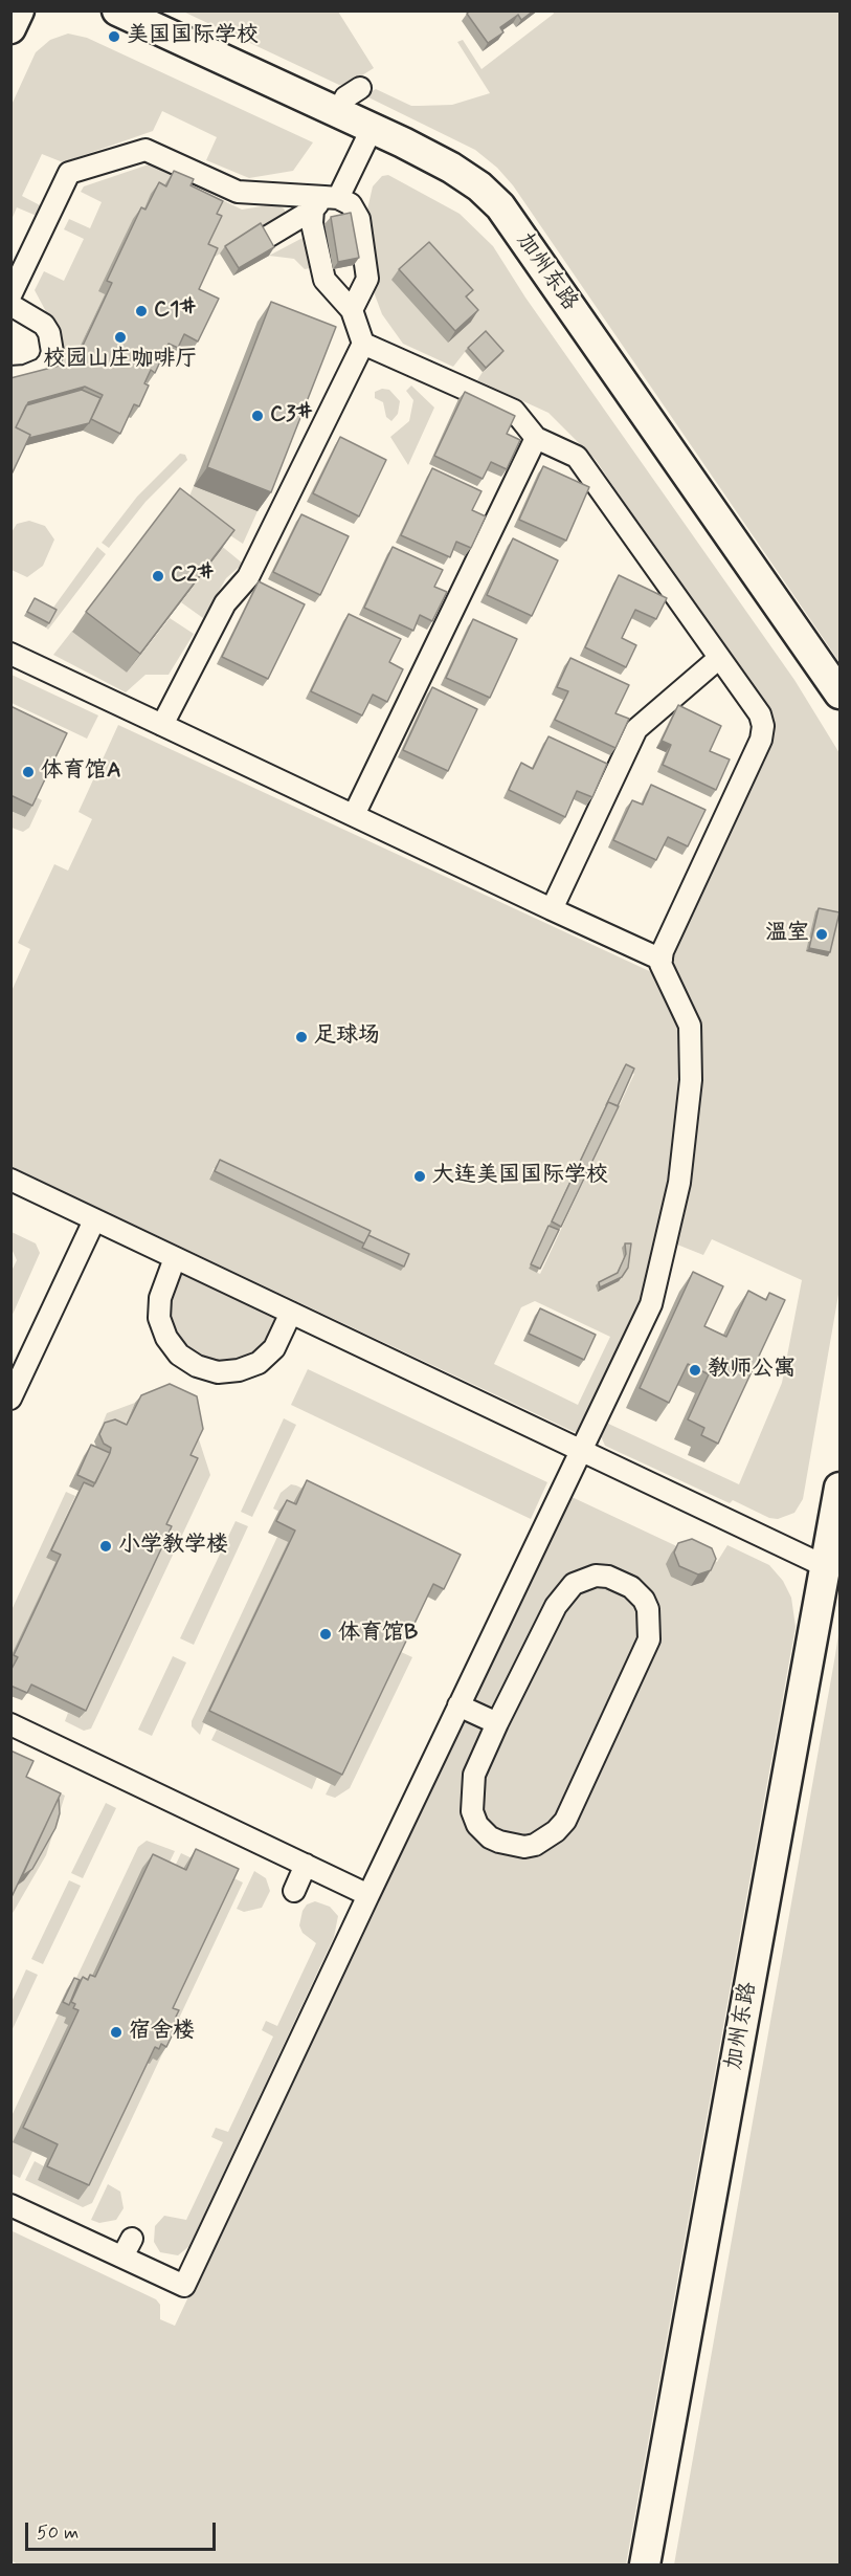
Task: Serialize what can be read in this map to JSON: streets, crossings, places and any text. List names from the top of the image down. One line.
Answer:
{"streets":{"street":["加州东路"]},"places":["美国国际学校","C1#","校园山庄咖啡厅","C3#","C2#","体育馆A","温室","足球场","大连美国国际学校","教师公寓","小学教学楼","体育馆B","宿舍楼"],"scale_bar":"50 m"}
